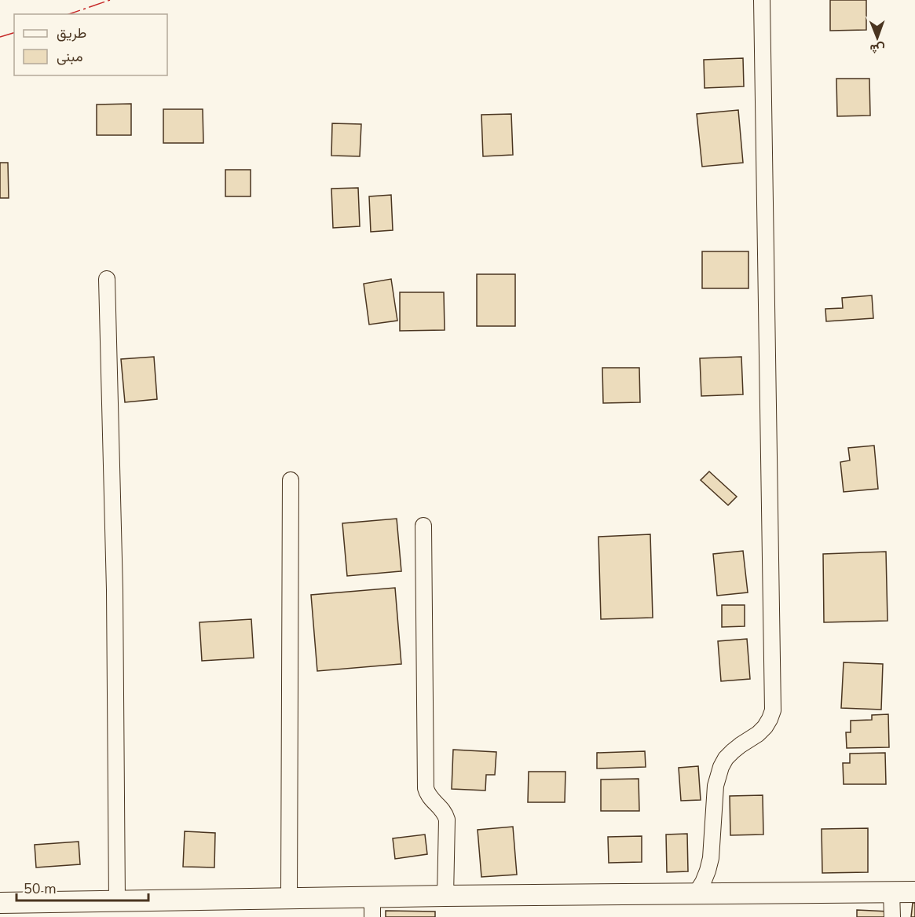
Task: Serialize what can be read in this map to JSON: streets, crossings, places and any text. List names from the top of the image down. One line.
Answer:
{"legend":["طريق","مبنى"],"scale_bar":"50 m","north":"bottom"}
